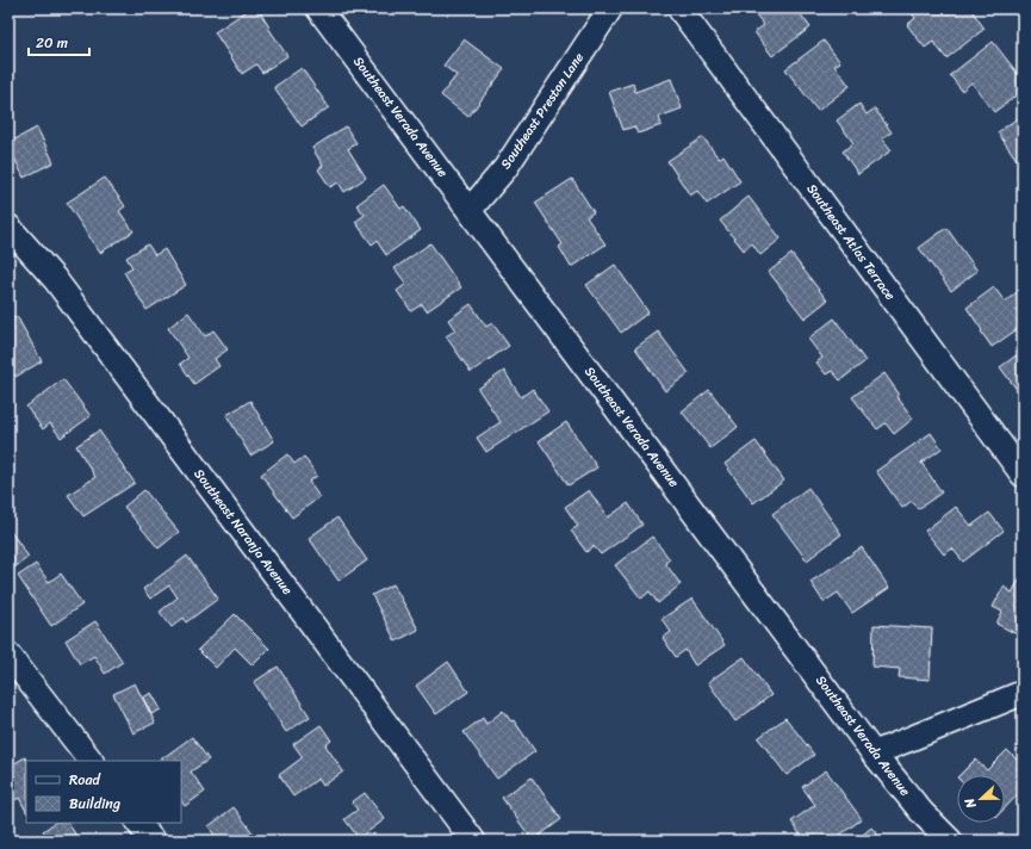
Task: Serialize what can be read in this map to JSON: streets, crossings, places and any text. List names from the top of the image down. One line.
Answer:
{"streets":{"street":["Southeast Preston Lane","Southeast Verada Avenue","Southeast Atlas Terrace","Southeast Naranja Avenue"]},"crossings":[["Southeast Preston Lane","Southeast Verada Avenue"]],"legend":["Road","Building"],"scale_bar":"20 m","north":"left"}
